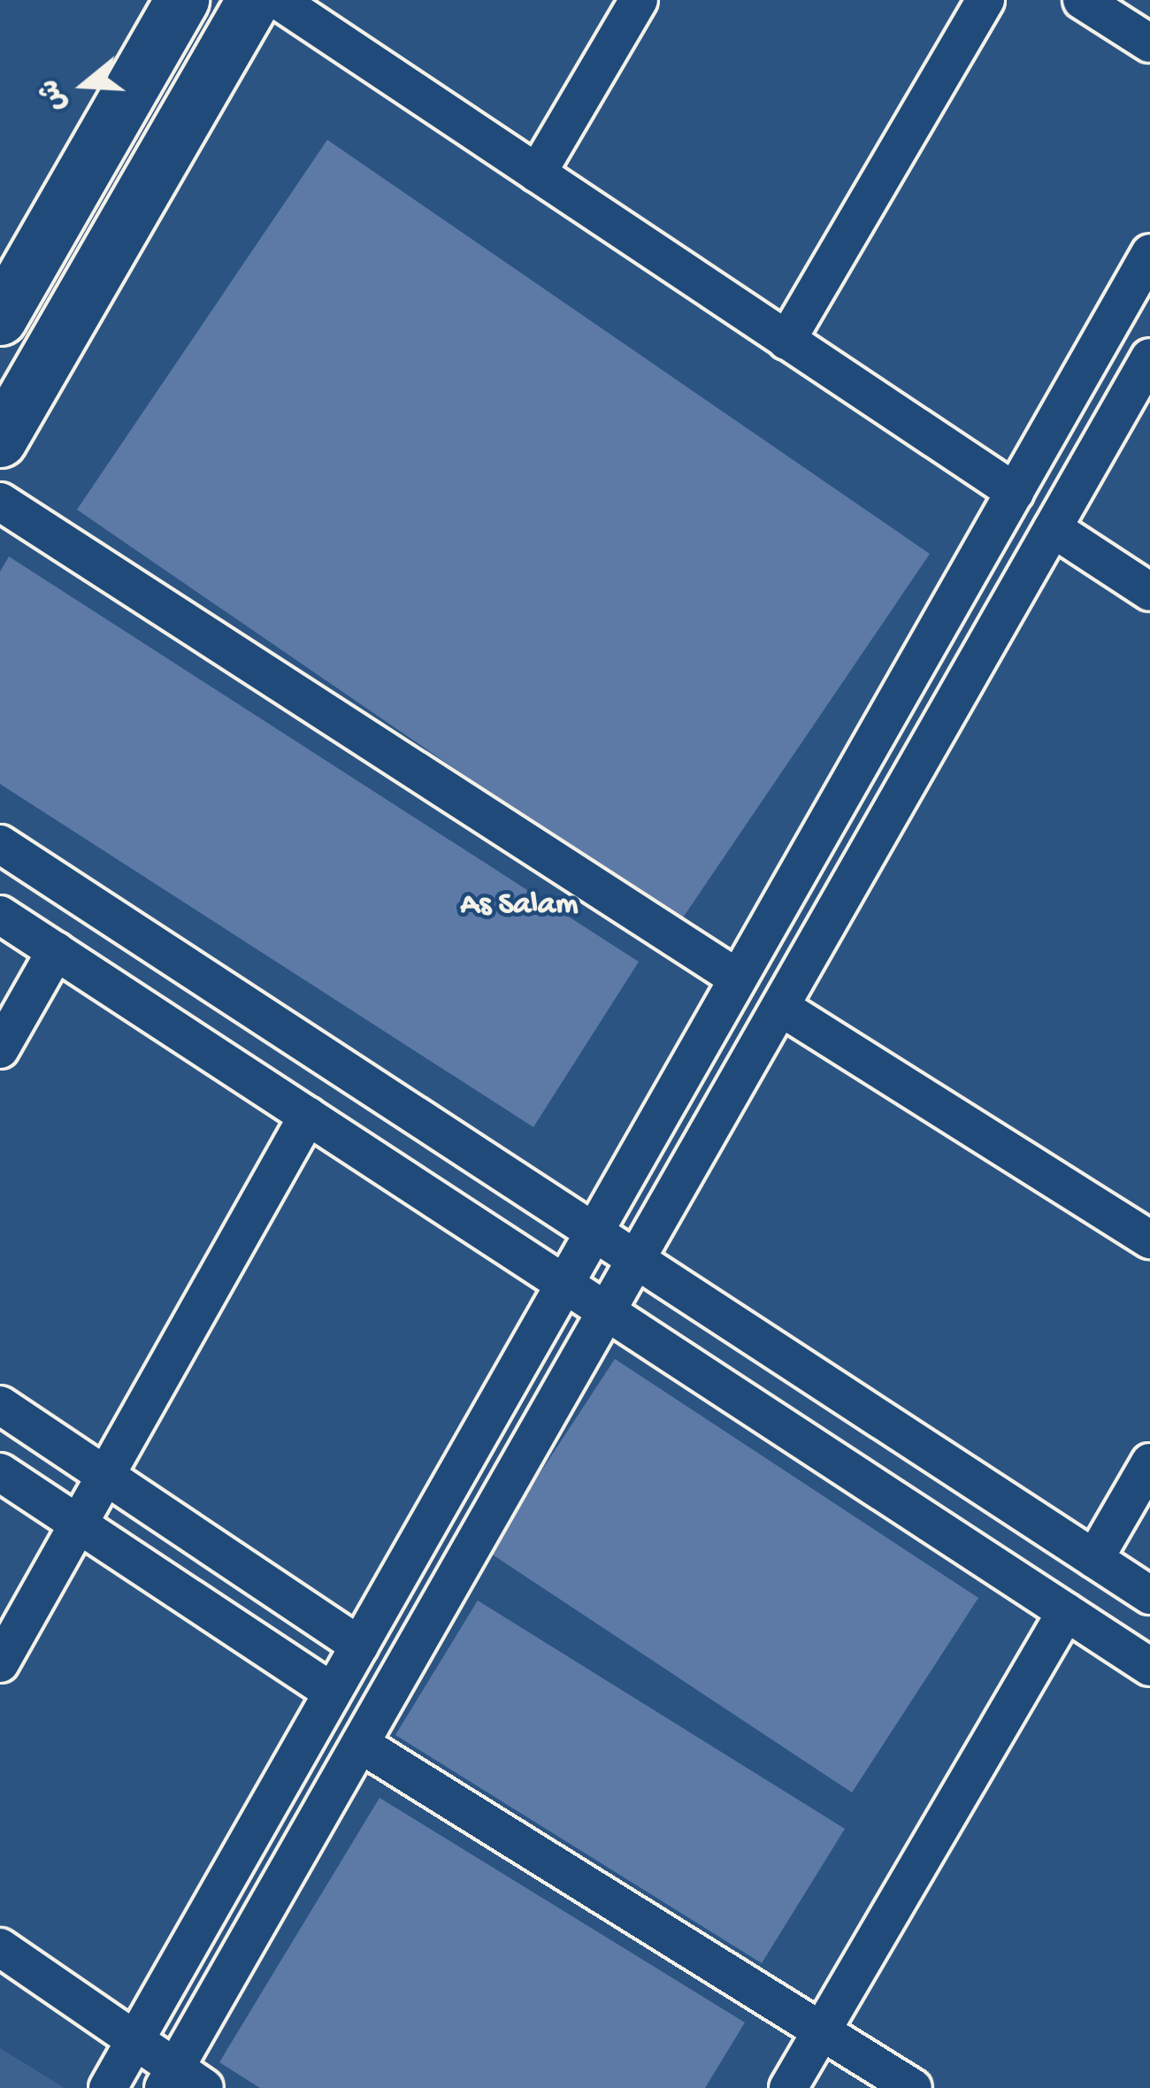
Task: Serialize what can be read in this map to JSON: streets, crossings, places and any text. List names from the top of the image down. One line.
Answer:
{"districts":["As Salam"],"north":"left"}
